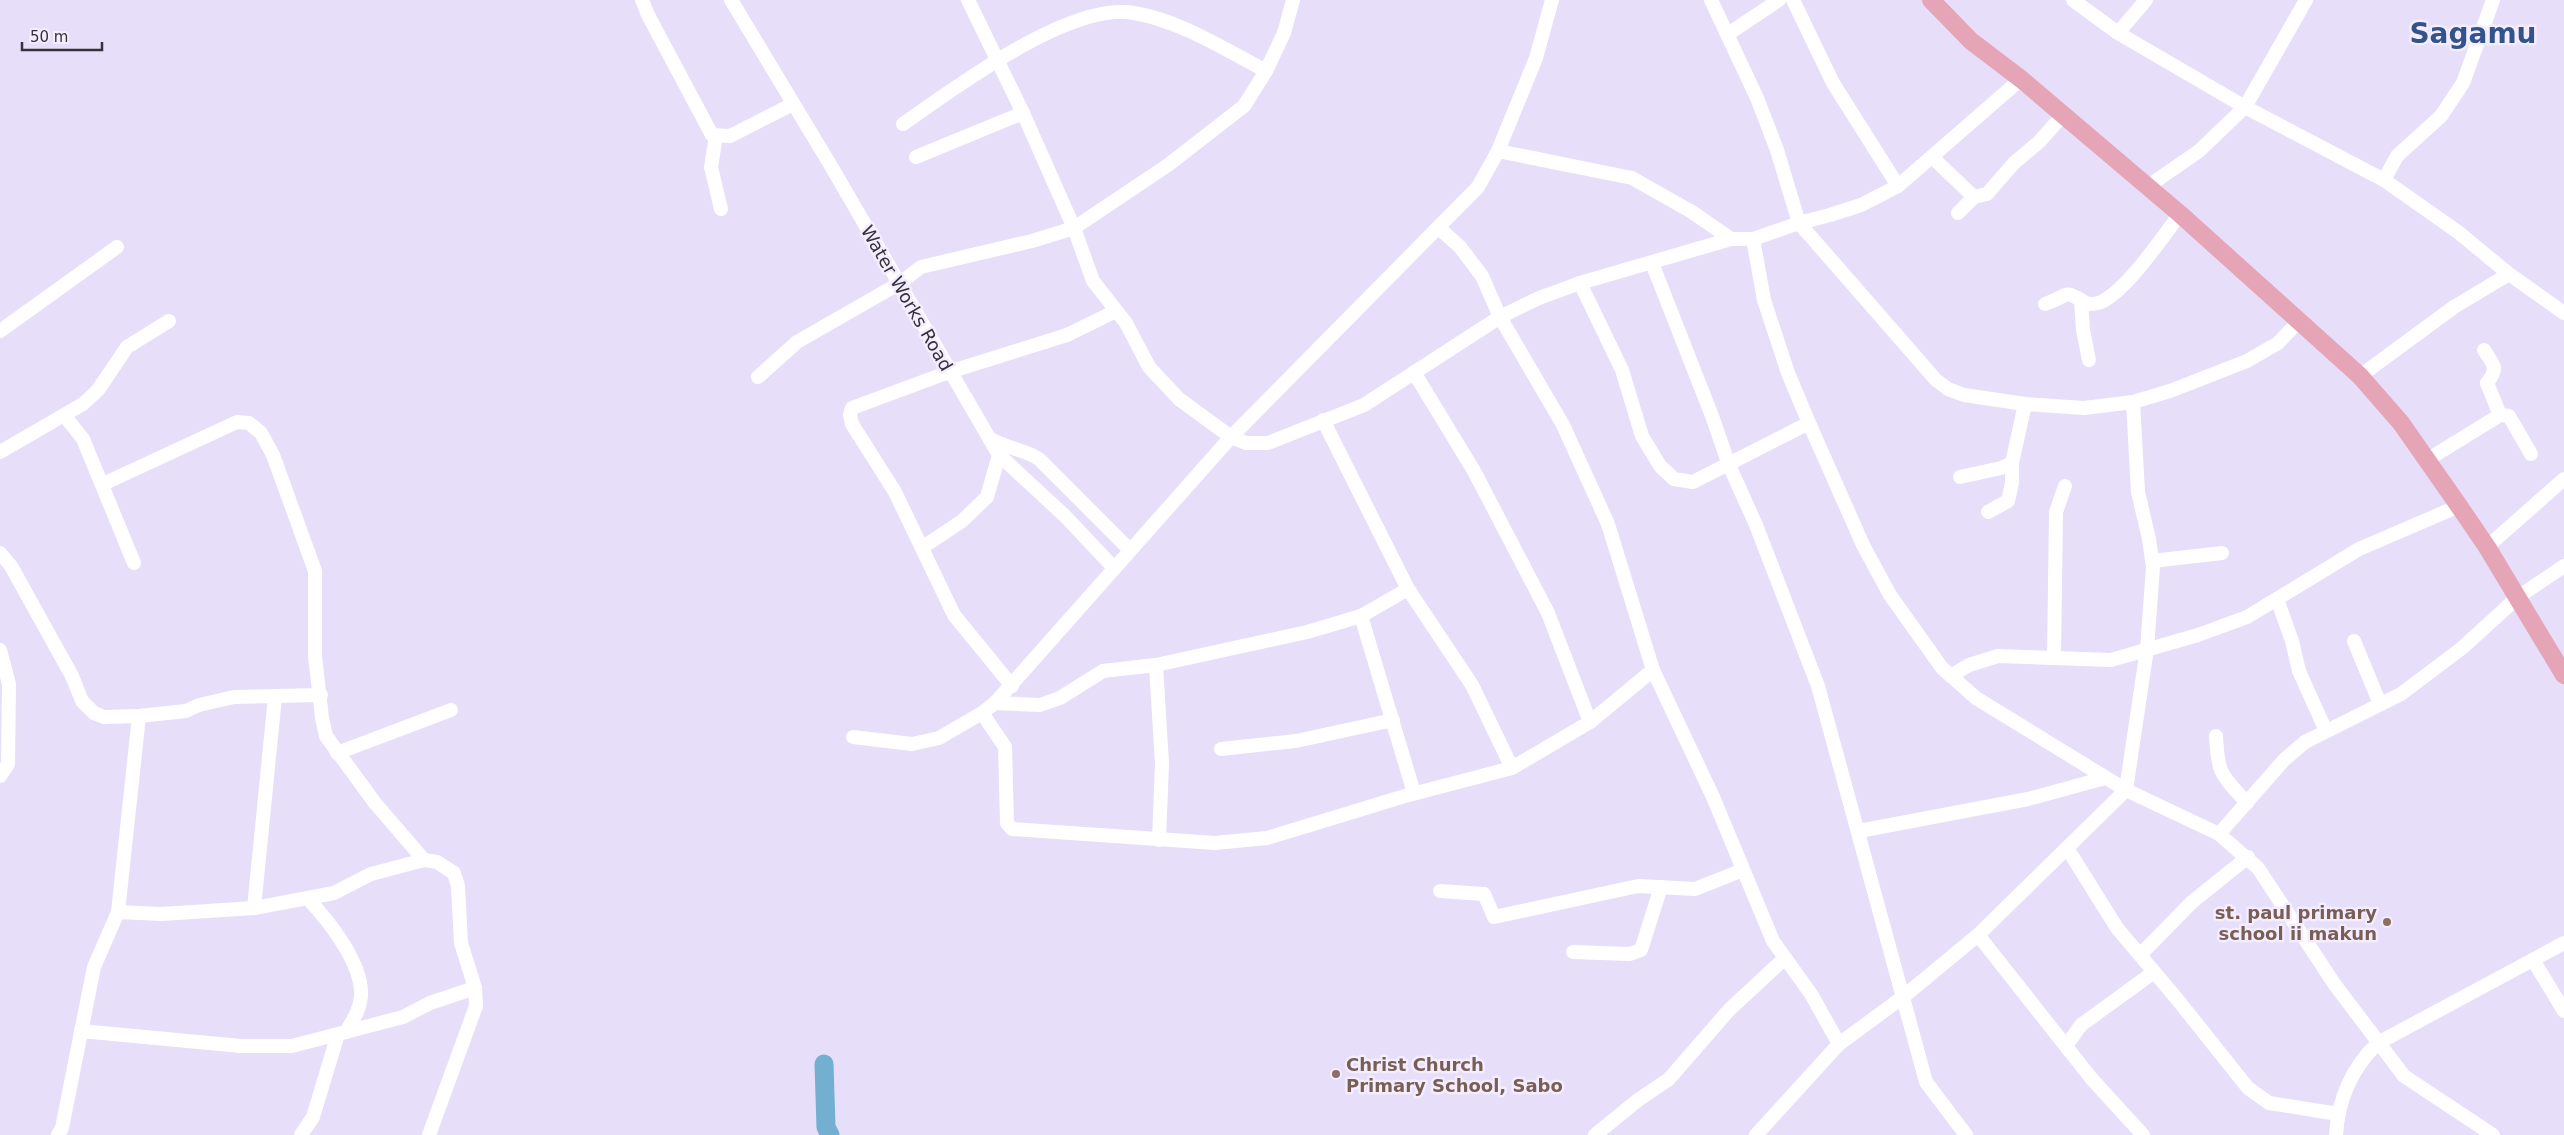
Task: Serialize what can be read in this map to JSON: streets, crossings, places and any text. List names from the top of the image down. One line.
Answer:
{"streets":{"street":["Water Works Road"]},"districts":["Sagamu"],"places":["st. paul primary school ii makun","Christ Church Primary School, Sabo"],"scale_bar":"50 m"}
